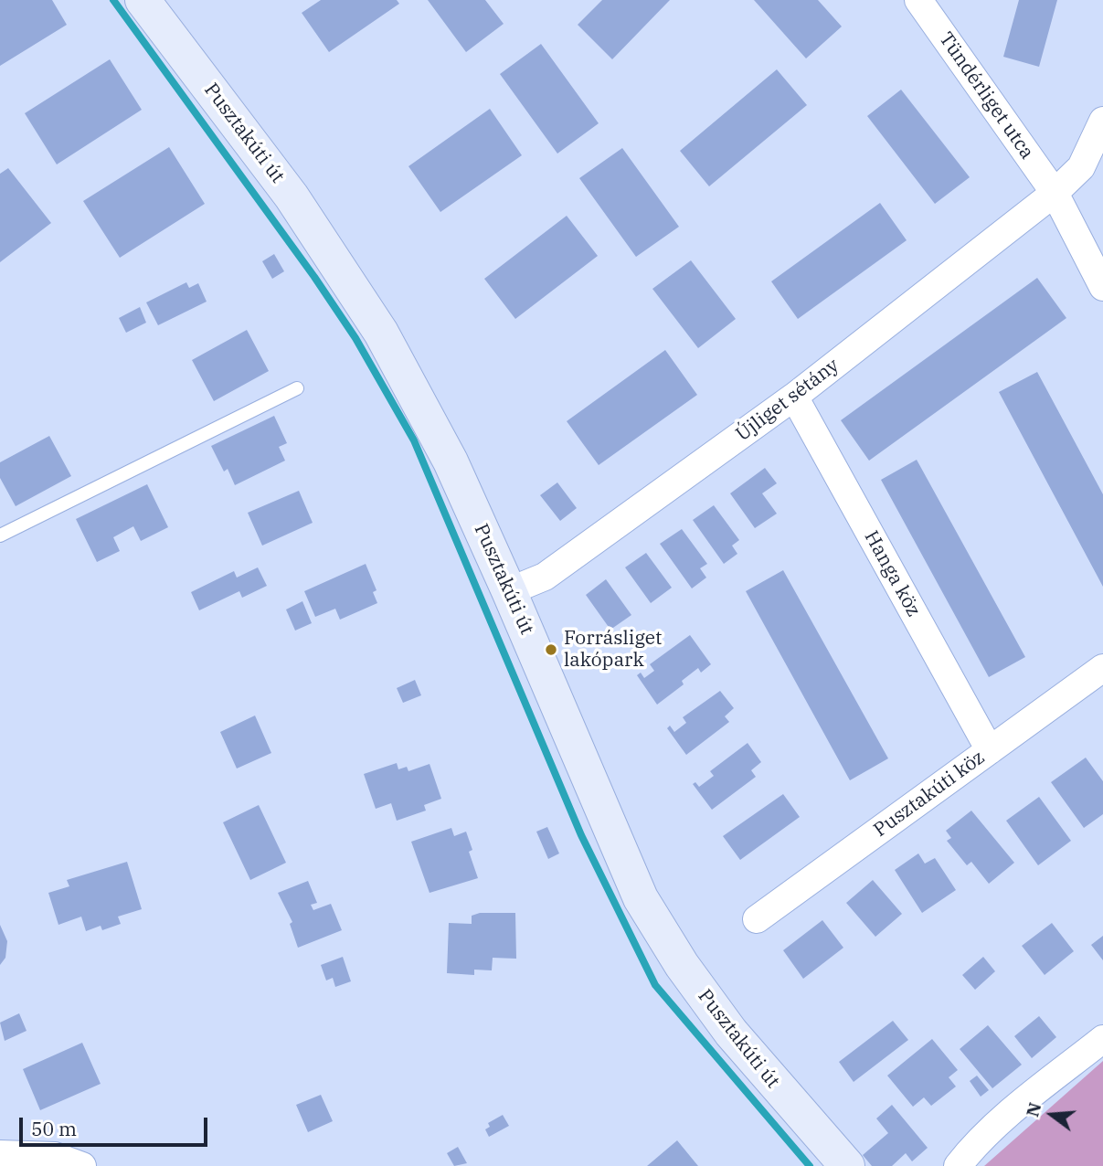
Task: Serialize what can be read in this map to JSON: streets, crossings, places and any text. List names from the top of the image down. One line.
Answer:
{"streets":{"street":["Tündérliget utca","Pusztakúti út","Újliget sétány","Hanga köz","Pusztakúti köz"]},"crossings":[["Tündérliget utca","Újliget sétány"],["Pusztakúti út","Újliget sétány"],["Újliget sétány","Hanga köz"],["Hanga köz","Pusztakúti köz"]],"places":["Forrásliget lakópark"],"scale_bar":"50 m","north":"left"}
